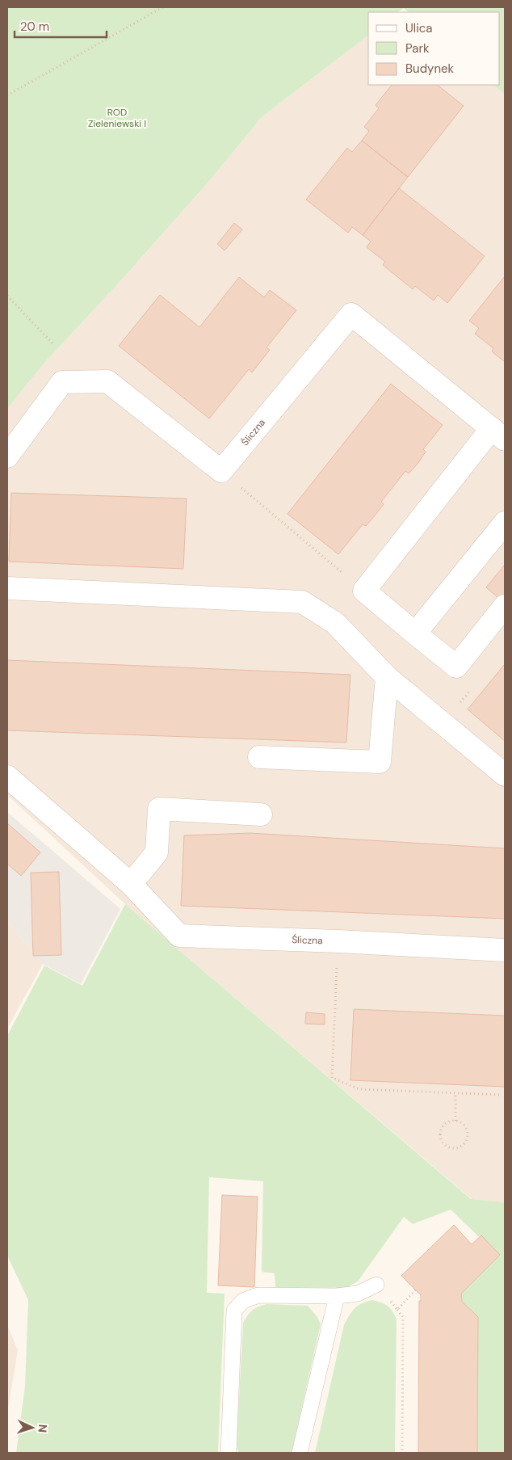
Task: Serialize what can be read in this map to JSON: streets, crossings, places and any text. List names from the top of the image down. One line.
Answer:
{"streets":{"street":["Śliczna"]},"parks":["ROD Zieleniewski I"],"legend":["Ulica","Park","Budynek"],"scale_bar":"20 m","north":"right"}
